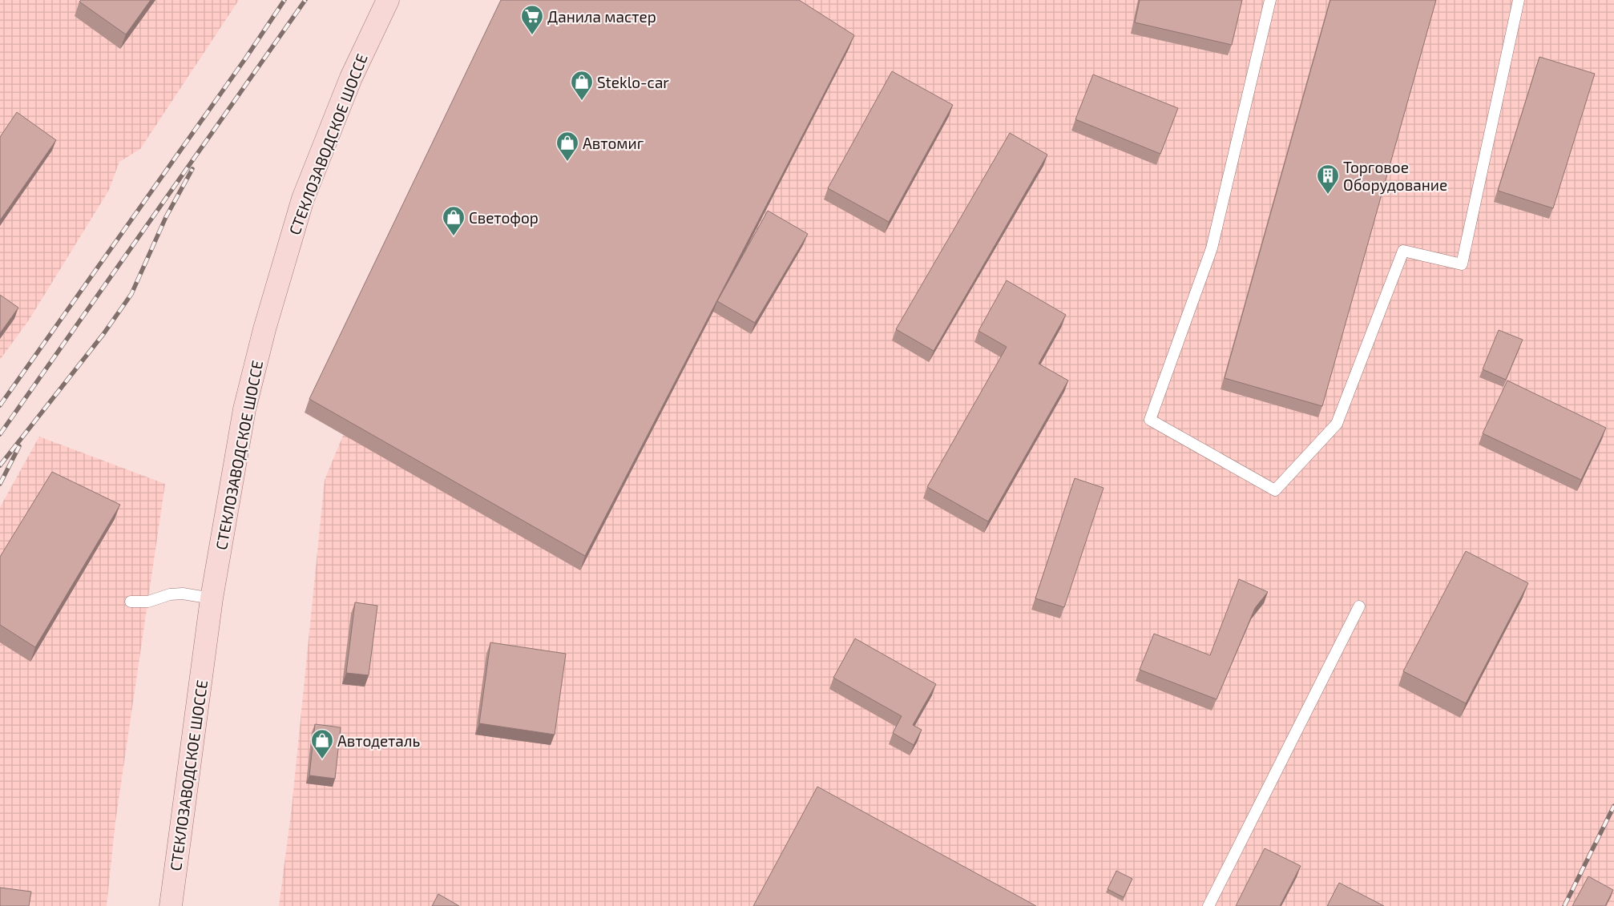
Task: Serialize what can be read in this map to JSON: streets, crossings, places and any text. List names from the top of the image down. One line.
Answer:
{"streets":{"main road":["СТЕКЛОЗАВОДСКОЕ ШОССЕ"]},"places":{"supermarket":["Данила мастер"],"shop":["Steklo-car","Автомиг","Светофор","Автодеталь"],"building":["Торговое Оборудование"]}}
